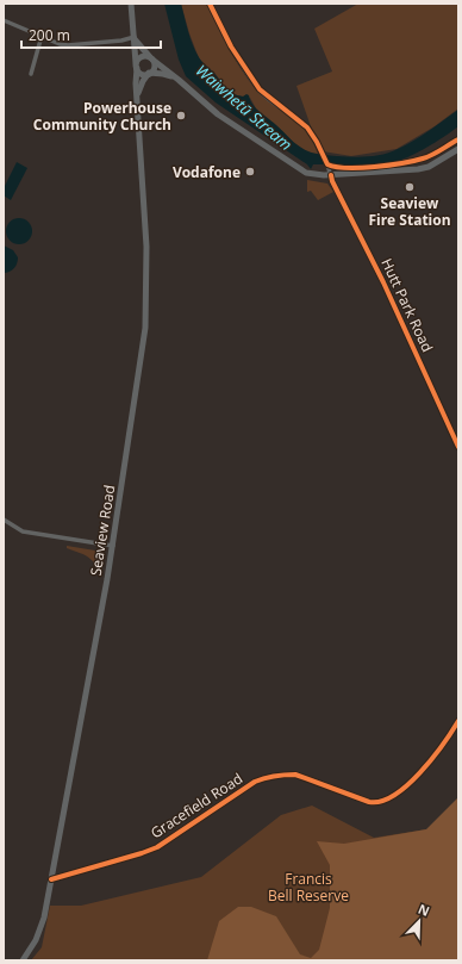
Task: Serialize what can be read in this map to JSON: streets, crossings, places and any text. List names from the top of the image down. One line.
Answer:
{"streets":{"main road":["Seaview Road"],"street":["Hutt Park Road","Gracefield Road"]},"crossings":[["Seaview Road","Gracefield Road"]],"water":["Waiwhetū Stream"],"parks":["Francis Bell Reserve"],"places":["Powerhouse Community Church","Vodafone","Seaview Fire Station"],"scale_bar":"200 m","north":"top right"}
